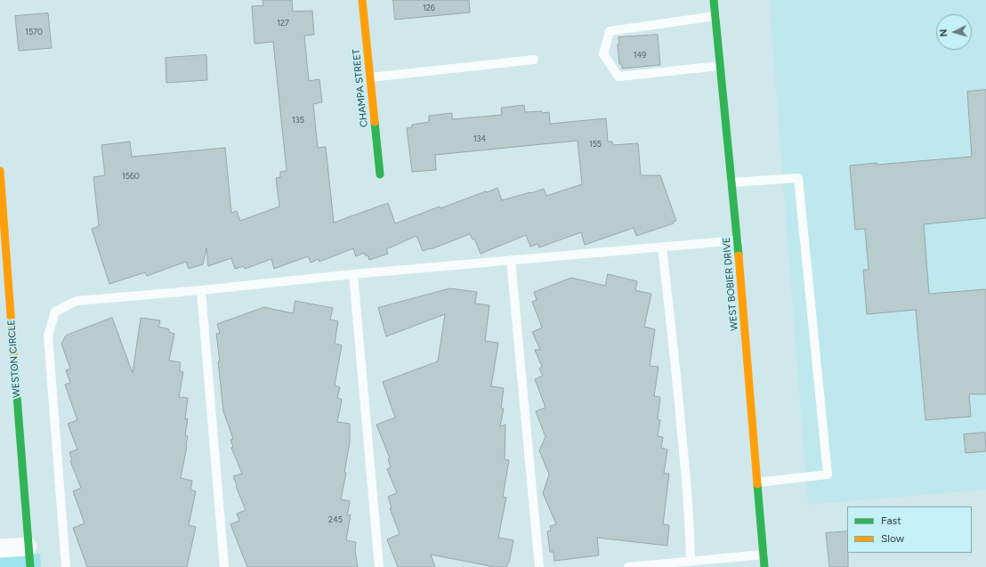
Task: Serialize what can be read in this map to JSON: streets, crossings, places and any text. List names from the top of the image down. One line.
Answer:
{"streets":{"main road":["CHAMPA STREET","WEST BOBIER DRIVE","WESTON CIRCLE"]},"house_numbers":["126","127","1570","149","135","134","155","1560","245"],"legend":["Fast","Slow"],"north":"left"}
